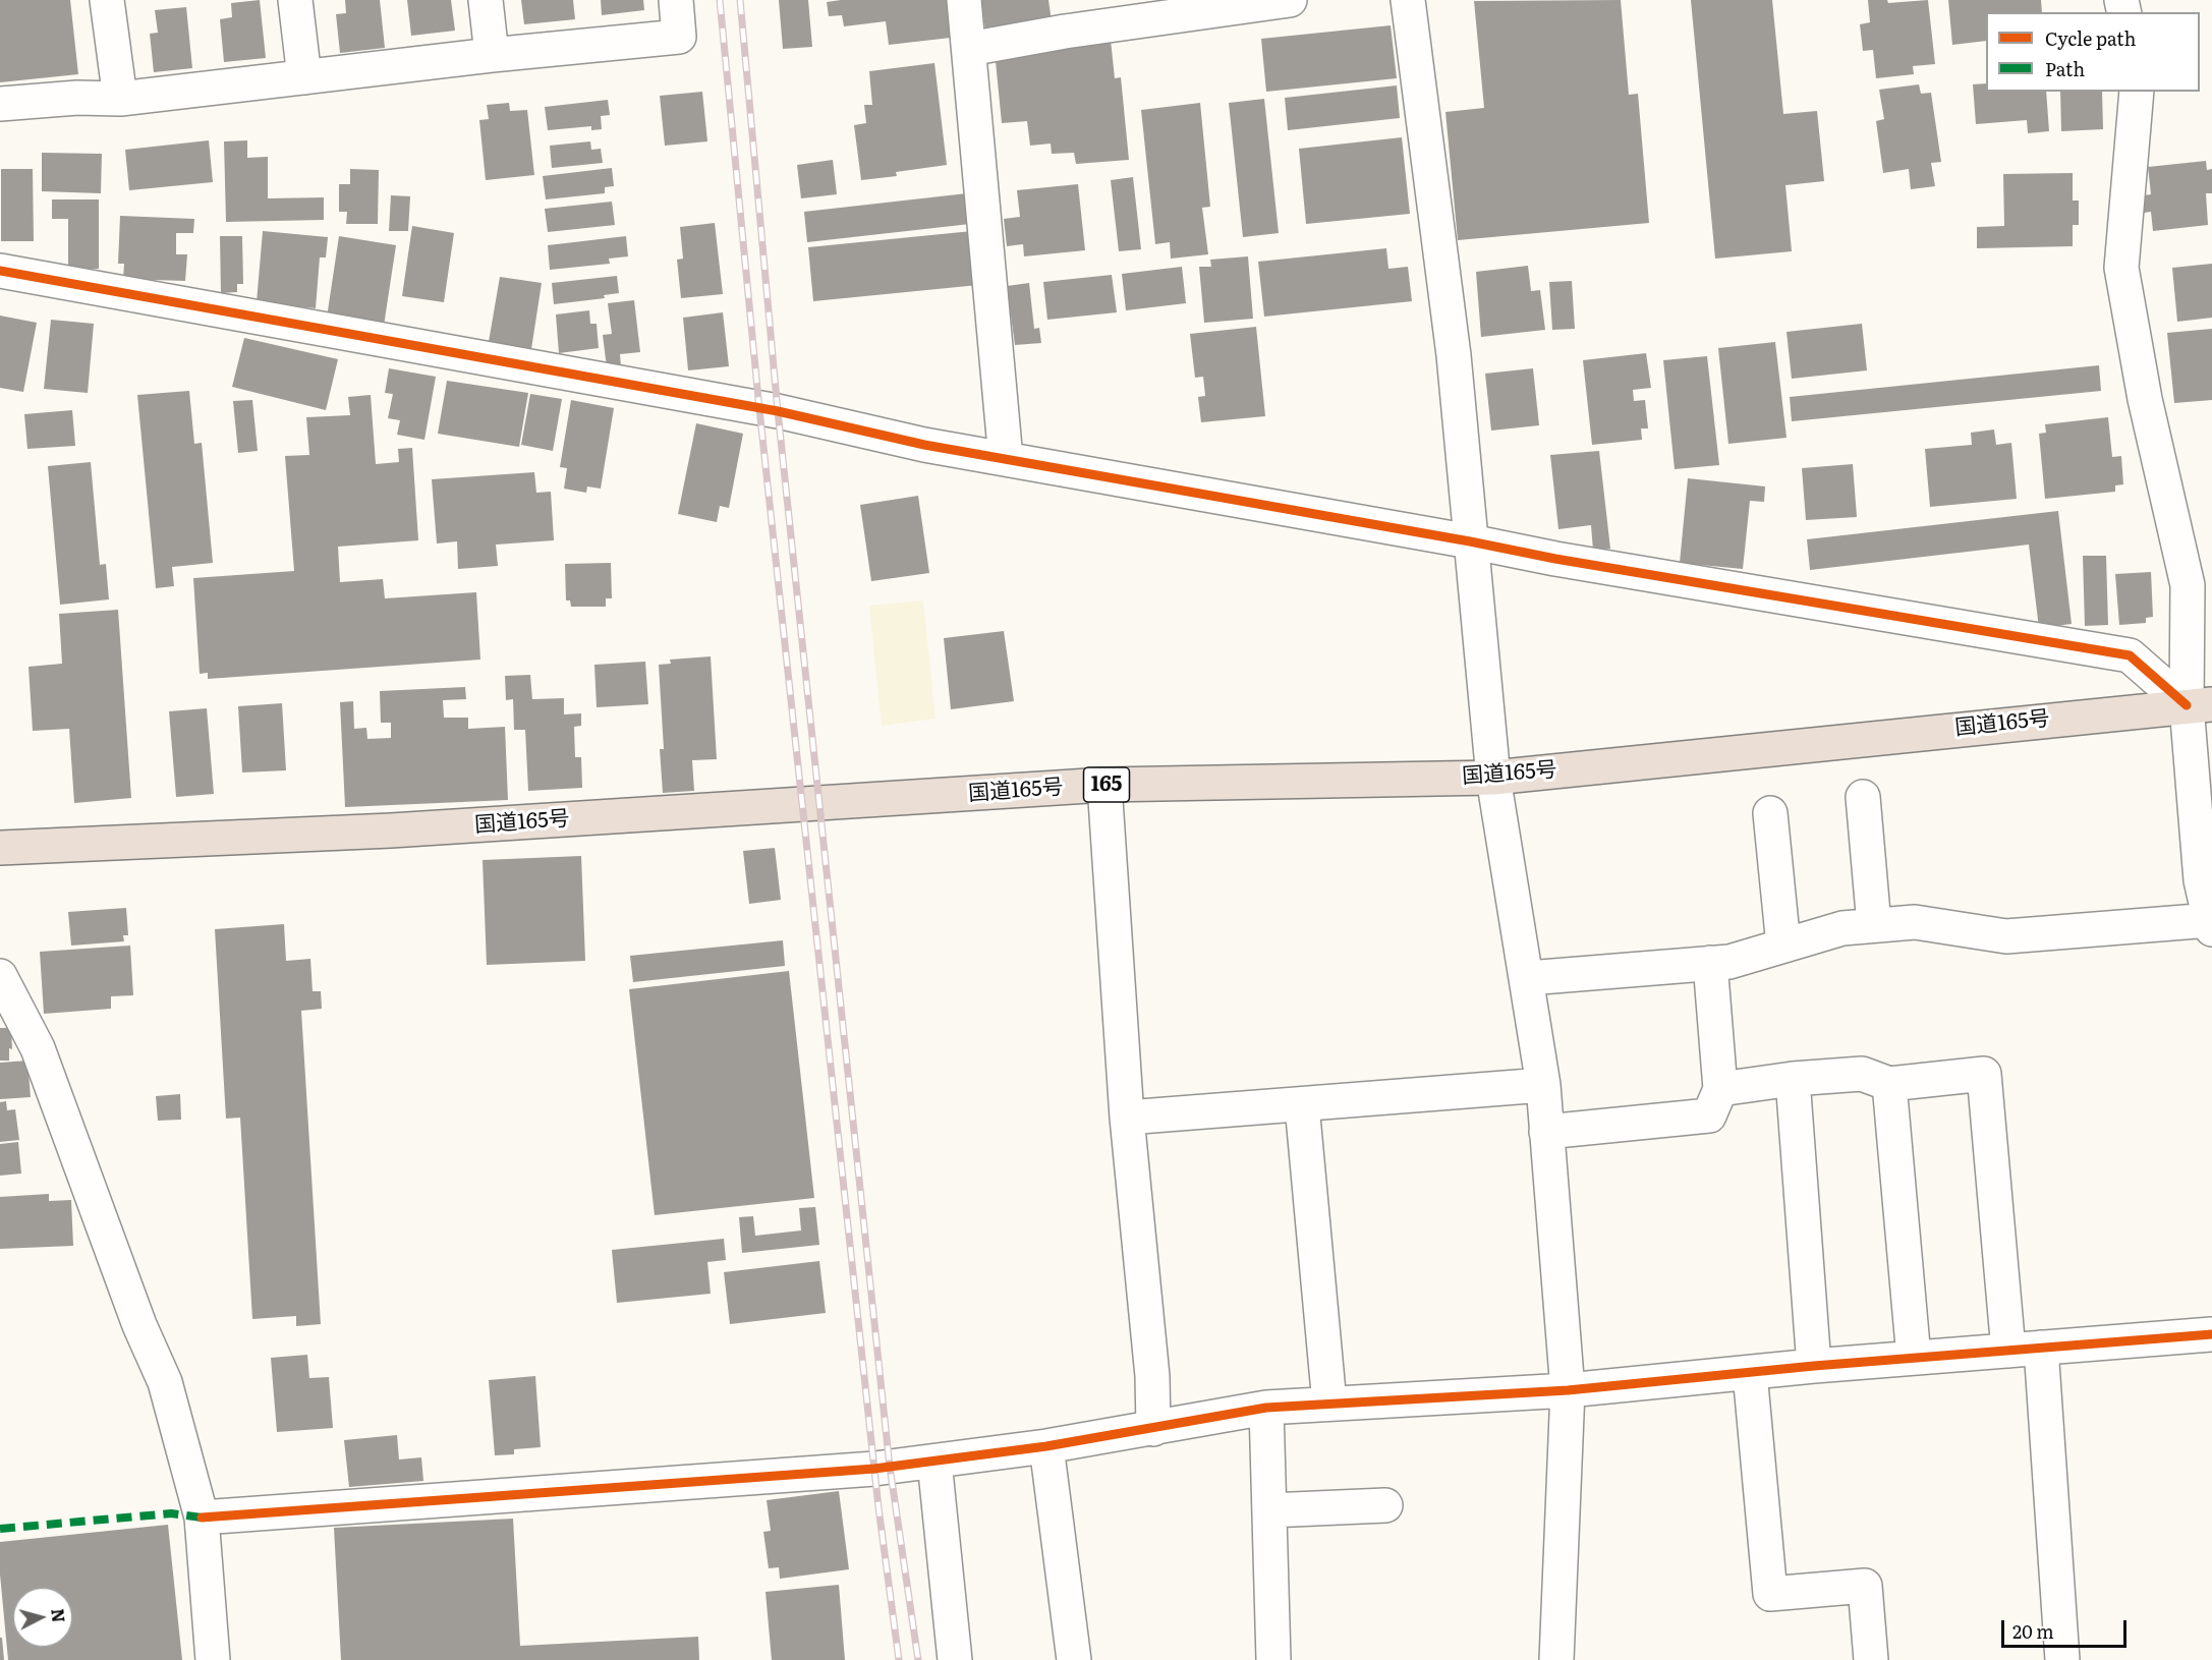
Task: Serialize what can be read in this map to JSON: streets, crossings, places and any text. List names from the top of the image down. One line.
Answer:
{"streets":{"highway":["国道165号","165"]},"legend":["Cycle path","Path"],"scale_bar":"20 m","north":"right"}
